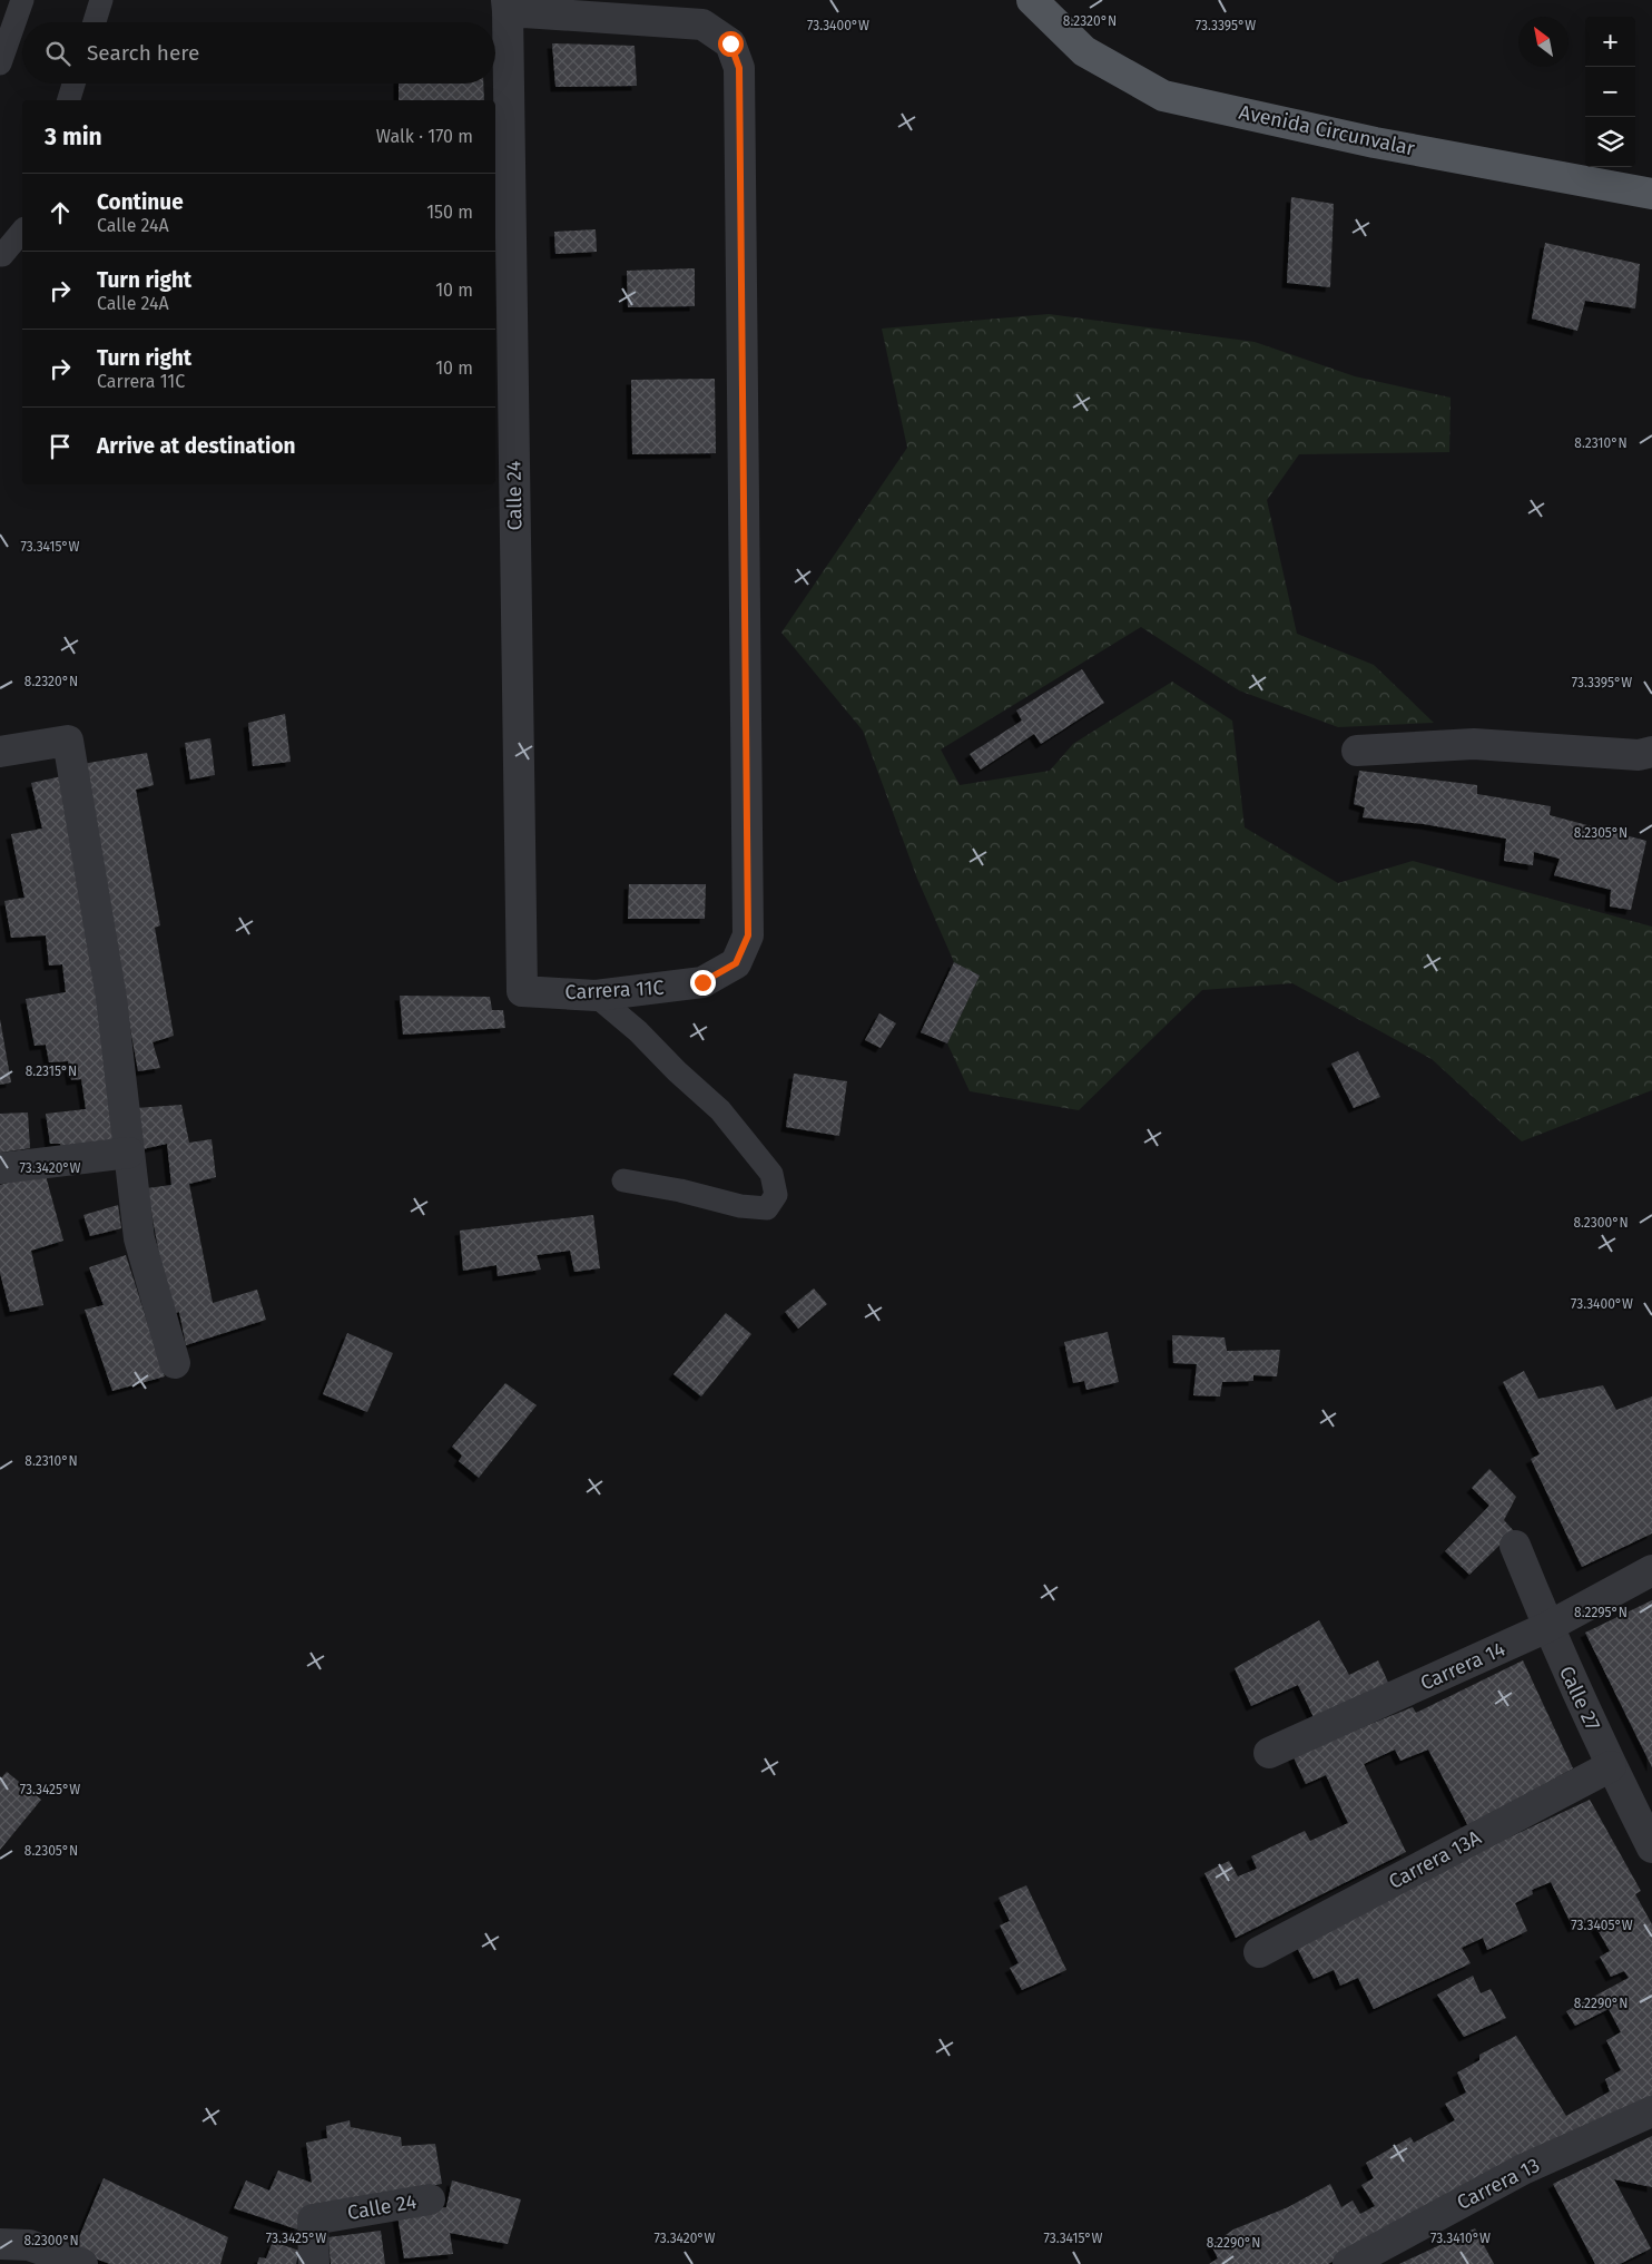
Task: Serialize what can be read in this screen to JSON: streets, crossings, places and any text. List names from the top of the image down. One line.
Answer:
{"streets":{"main road":["Avenida Circunvalar"],"street":["Calle 24","Carrera 11C","Carrera 14","Calle 27","Carrera 13A","Carrera 13"]},"crossings":[["Calle 24","Carrera 11C"],["Carrera 14","Calle 27"],["Calle 27","Carrera 13A"]],"north":"top left","page":{"map_buttons":["+","−"],"search":"Search here","heading":["3 min","Walk · 170 m"],"list":[["Continue","Calle 24A","150 m"],["Turn right","Calle 24A","10 m"],["Turn right","Carrera 11C","10 m"],"Arrive at destination"]},"coordinates":["8.2320°N","73.3395°W","73.3400°W","8.2310°N","73.3415°W","8.2305°N","8.2315°N","73.3420°W","8.2300°N","8.2295°N","73.3425°W","73.3405°W","8.2290°N","73.3410°W"]}
